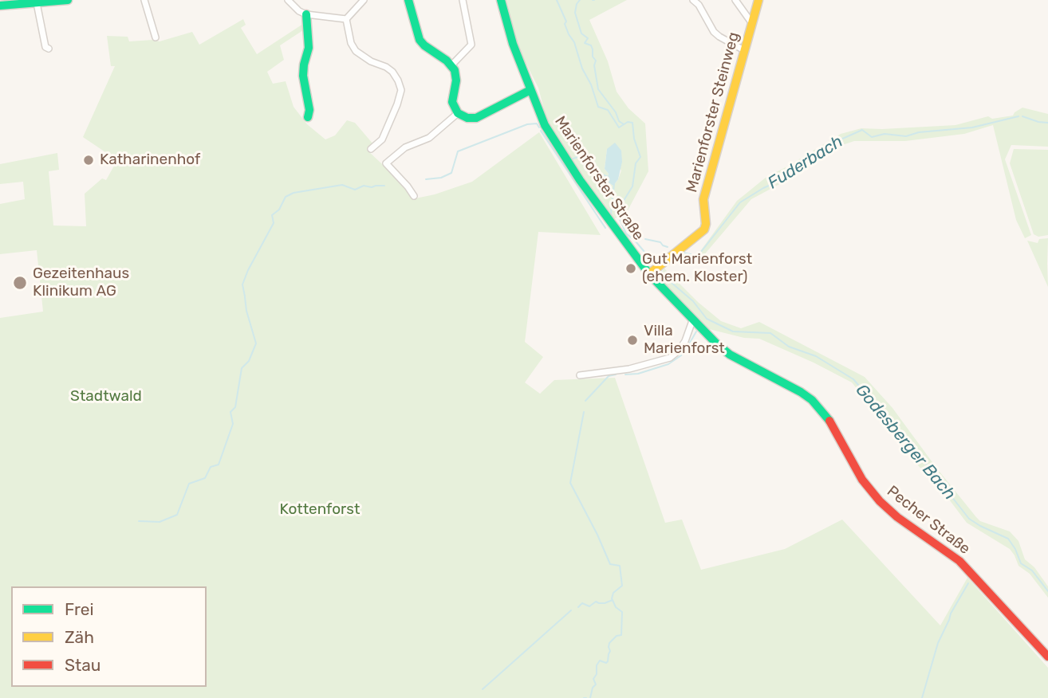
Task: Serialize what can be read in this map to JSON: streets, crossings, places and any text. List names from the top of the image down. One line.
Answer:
{"streets":{"main road":["Marienforster Steinweg","Marienforster Straße","Pecher Straße"]},"crossings":[["Marienforster Steinweg","Marienforster Straße"],["Marienforster Steinweg","Pecher Straße"],["Marienforster Straße","Pecher Straße"]],"water":["Fuderbach","Godesberger Bach"],"parks":["Stadtwald","Kottenforst"],"places":["Katharinenhof","Gut Marienforst (ehem. Kloster)","Gezeitenhaus Klinikum AG","Villa Marienforst"],"legend":["Frei","Zäh","Stau"]}
